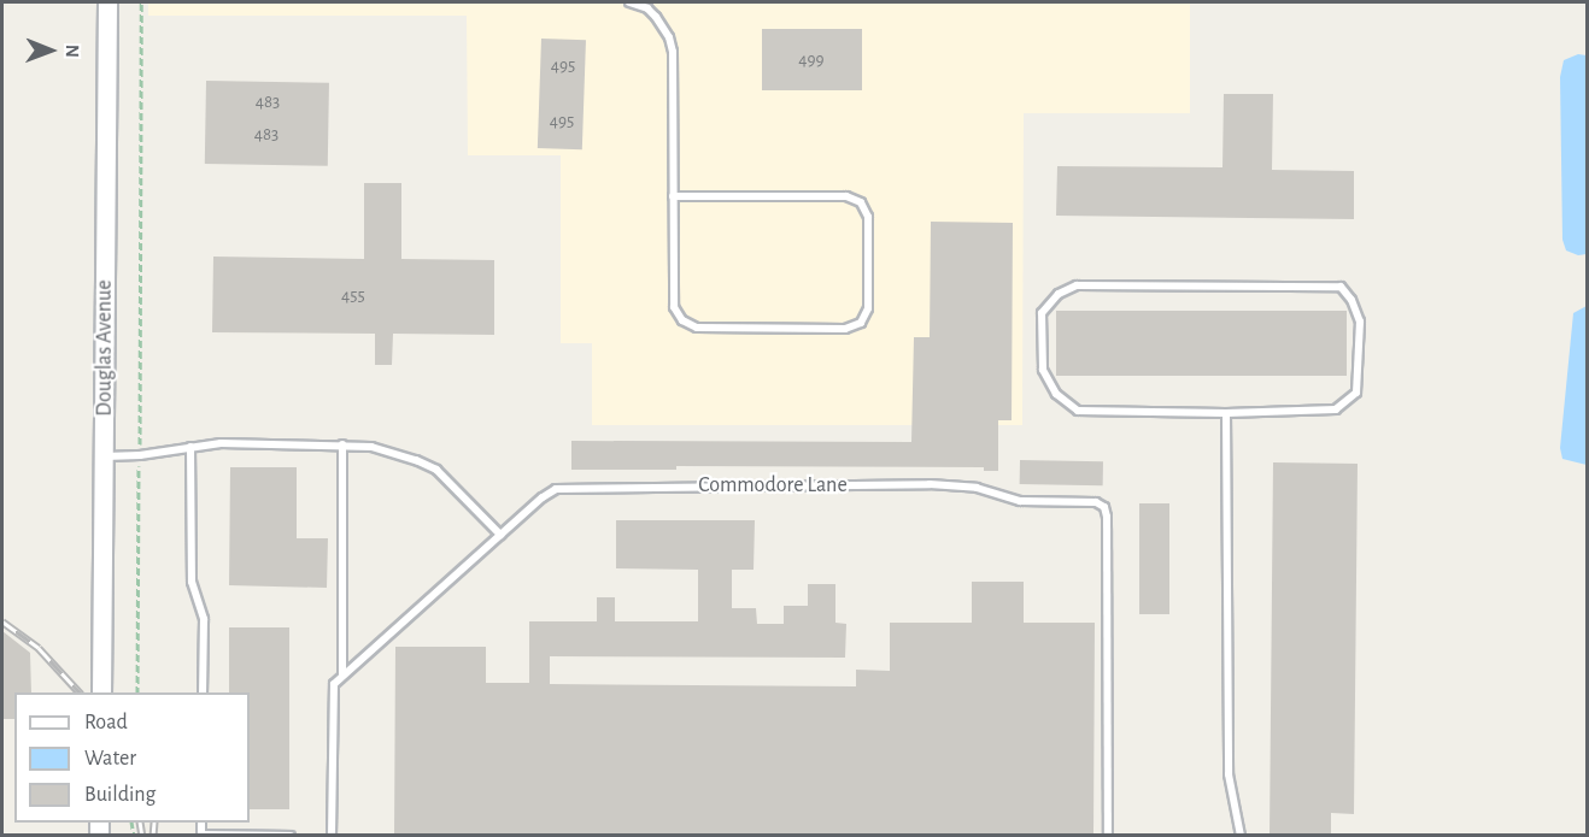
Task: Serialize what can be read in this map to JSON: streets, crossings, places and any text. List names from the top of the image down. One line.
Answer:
{"streets":{"street":["Douglas Avenue"],"lane":["Commodore Lane"]},"house_numbers":["499","495","483","495","483","455"],"legend":["Road","Water","Building"],"north":"right"}
